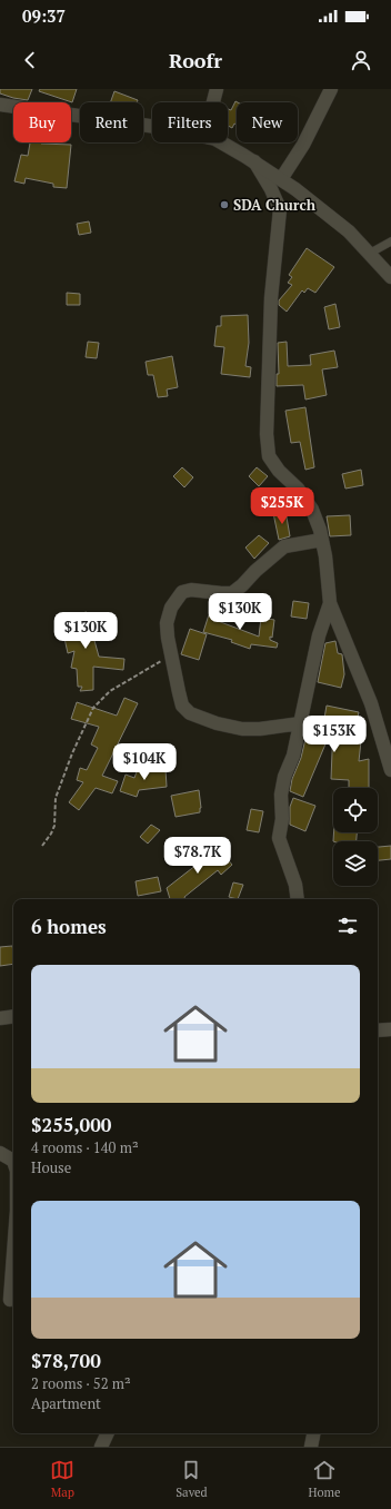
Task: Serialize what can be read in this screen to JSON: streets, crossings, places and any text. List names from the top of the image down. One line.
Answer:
{"places":["SDA Church"],"page":{"status":"09:37","header":"Roofr","chip":["Buy","Rent","Filters","New"],"price":["$255K","$130K","$130K","$153K","$104K","$78.7K"],"heading":"6 homes","list":[{"name":"$255,000","note":"4 rooms · 140 m² · House"},{"name":"$78,700","note":"2 rooms · 52 m² · Apartment"}],"tabs":["Map","Saved","Home"]}}
